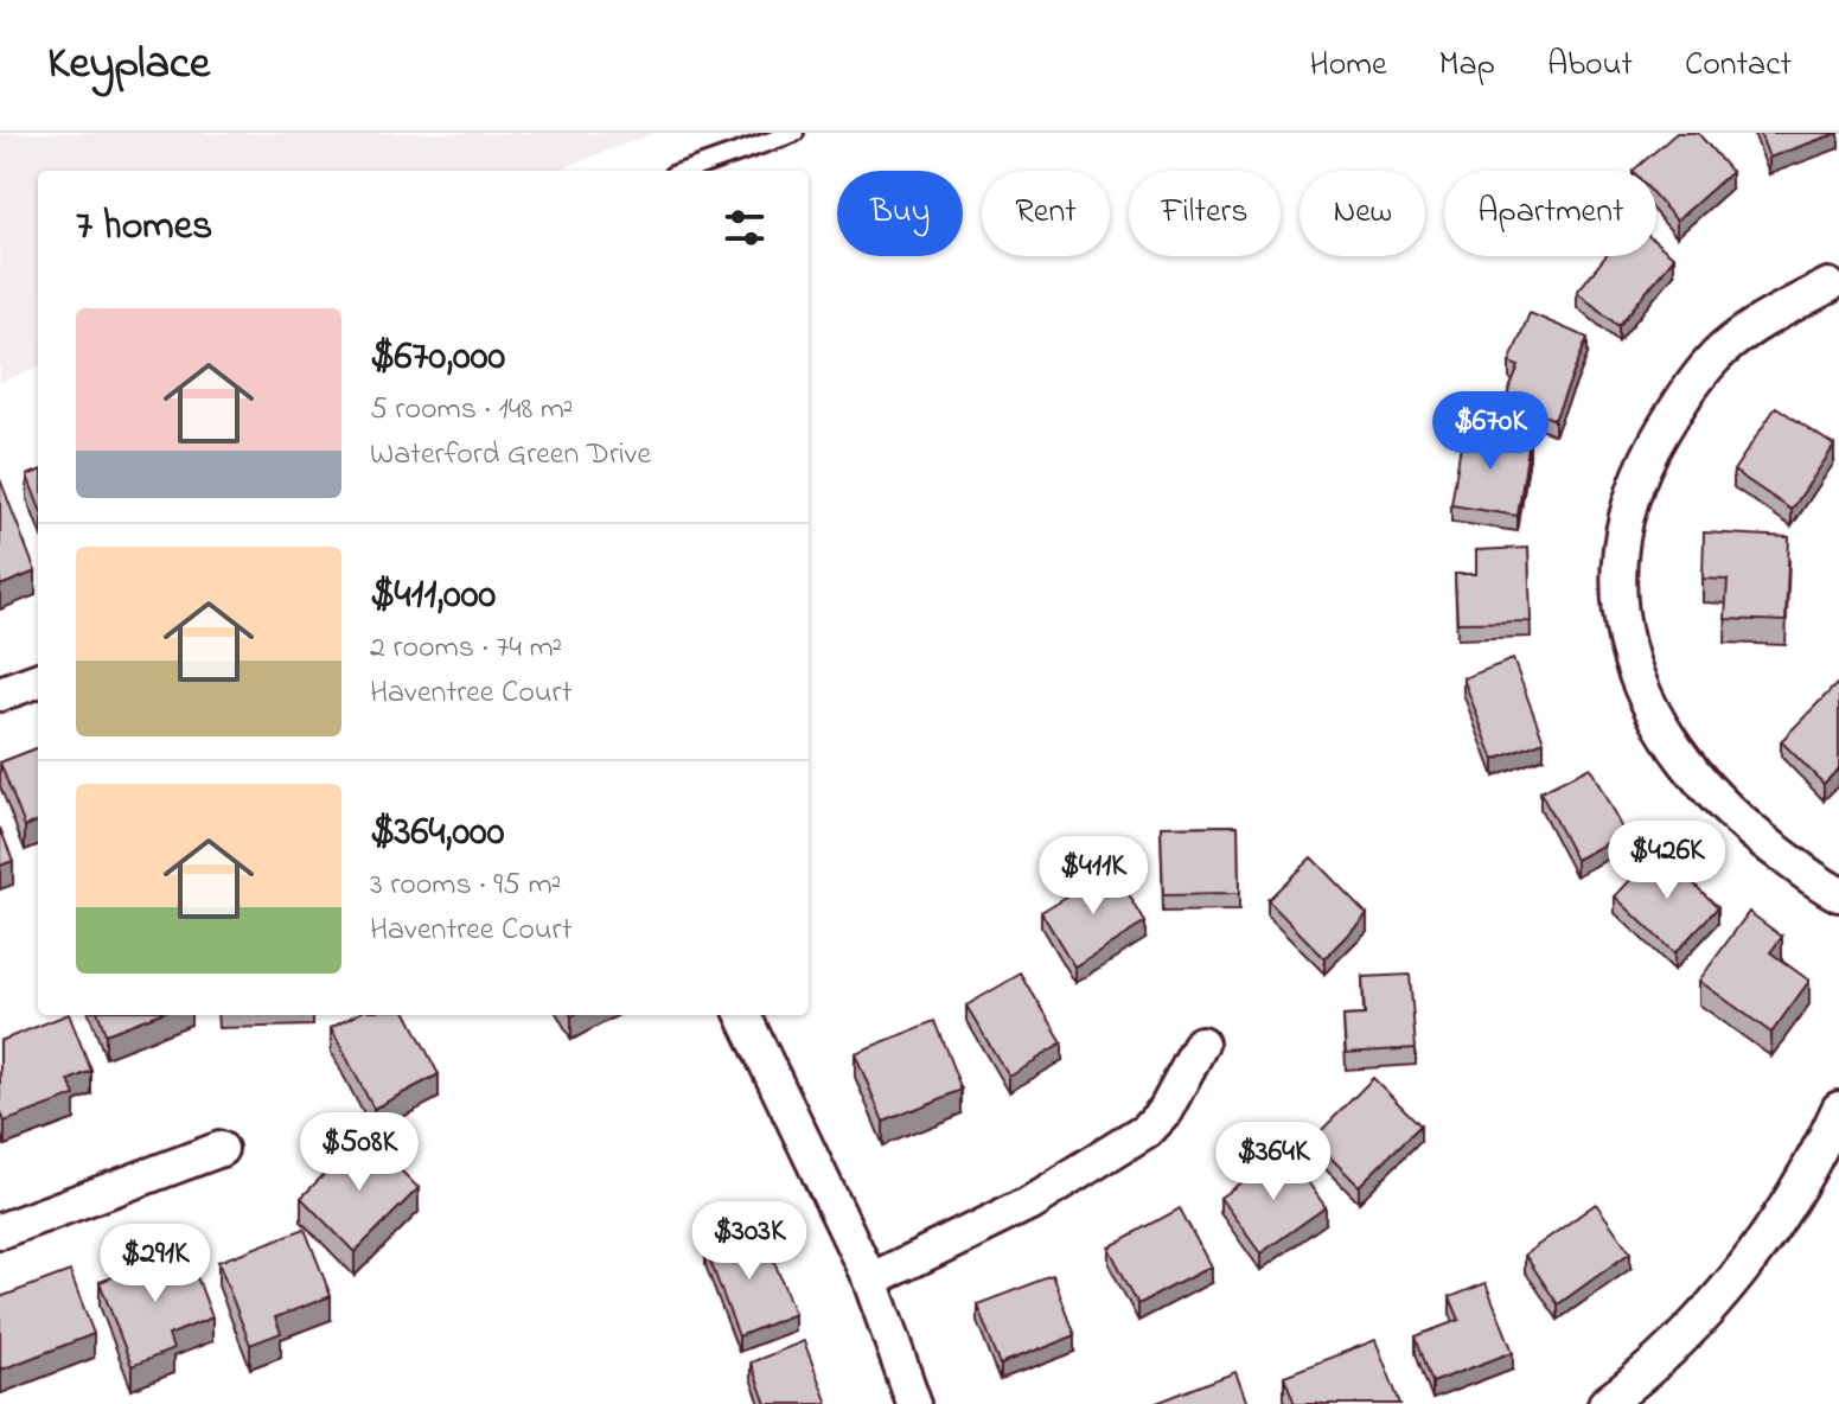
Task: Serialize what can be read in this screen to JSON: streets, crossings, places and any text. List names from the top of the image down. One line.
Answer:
{"page":{"header":"Keyplace","nav":["Home","Map","About","Contact"],"chip":["Buy","Rent","Filters","New","Apartment"],"heading":"7 homes","list":[{"name":"$670,000","note":"5 rooms · 148 m² · Waterford Green Drive"},{"name":"$411,000","note":"2 rooms · 74 m² · Haventree Court"},{"name":"$364,000","note":"3 rooms · 95 m² · Haventree Court"}],"price":["$670K","$426K","$411K","$508K","$364K","$303K","$291K"]}}
